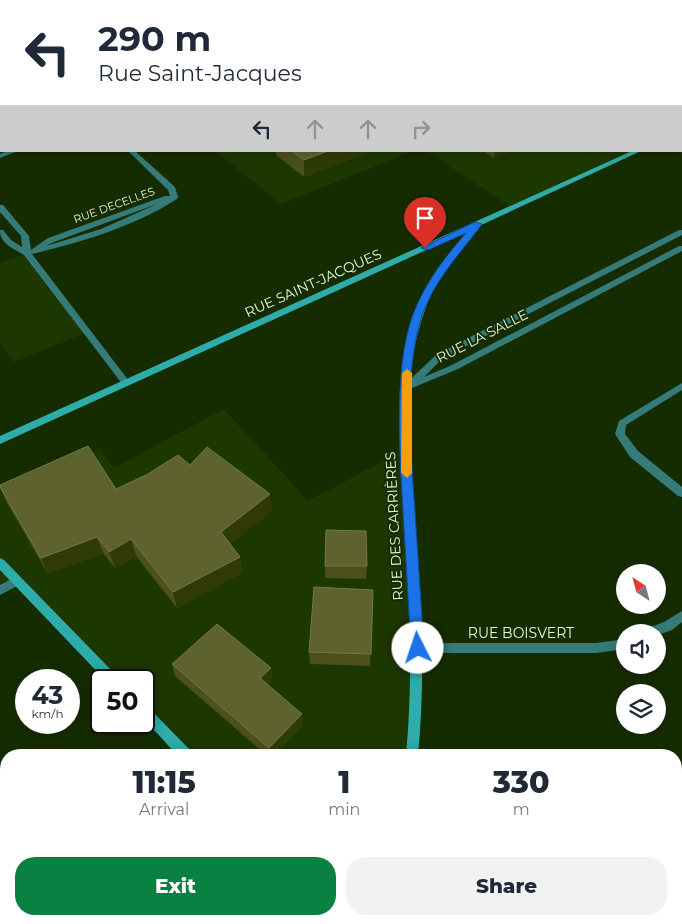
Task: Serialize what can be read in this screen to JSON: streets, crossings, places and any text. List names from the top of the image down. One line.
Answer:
{"streets":{"main road":["RUE SAINT-JACQUES","RUE DES CARRIÈRES"],"street":["RUE DECELLES","RUE LA SALLE","RUE BOISVERT"]},"crossings":[["RUE SAINT-JACQUES","RUE DES CARRIÈRES"],["RUE LA SALLE","RUE DES CARRIÈRES"],["RUE DES CARRIÈRES","RUE BOISVERT"]],"north":"top left","page":{"turn":["290 m","Rue Saint-Jacques"],"speed":"43 km/h","limit":"50","eta":["11:15","Arrival","1","min","330","m"],"buttons":["Exit","Share"]}}
